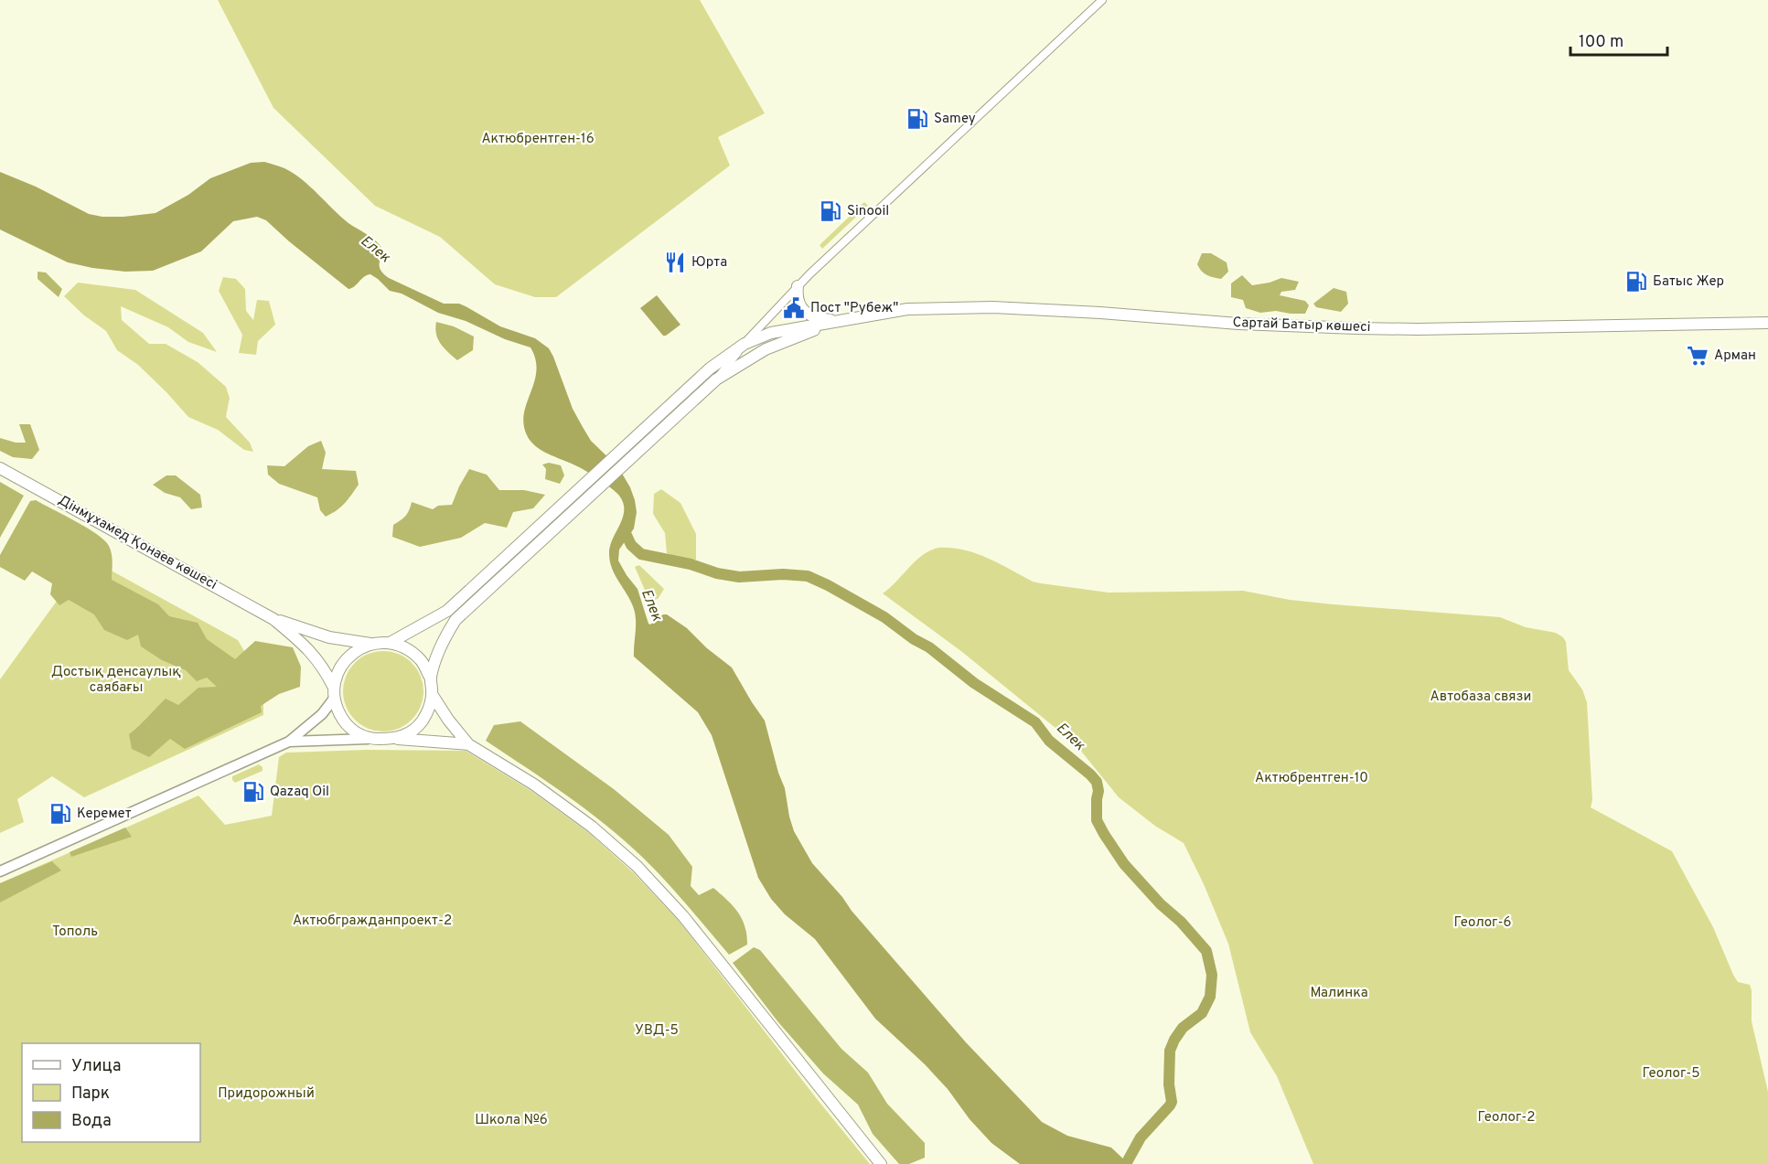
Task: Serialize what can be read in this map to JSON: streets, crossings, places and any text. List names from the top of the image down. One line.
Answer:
{"streets":{"highway":["Сартай Батыр көшесі","Дінмұхамед Қонаев көшесі"]},"water":["Елек"],"parks":["Актюбрентген-16","Достық денсаулық саябағы","Автобаза связи","Актюбрентген-10","Актюбгражданпроект-2","Геолог-6","Тополь","Малинка","УВД-5","Геолог-5","Придорожный","Геолог-2","Школа №6"],"places":{"fuel station":["Samey","Sinooil","Батыс Жер","Qazaq Oil","Керемет"],"restaurant":["Юрта"],"public building":["Пост \"Рубеж\""],"supermarket":["Арман"]},"legend":["Улица","Парк","Вода"],"scale_bar":"100 m"}
